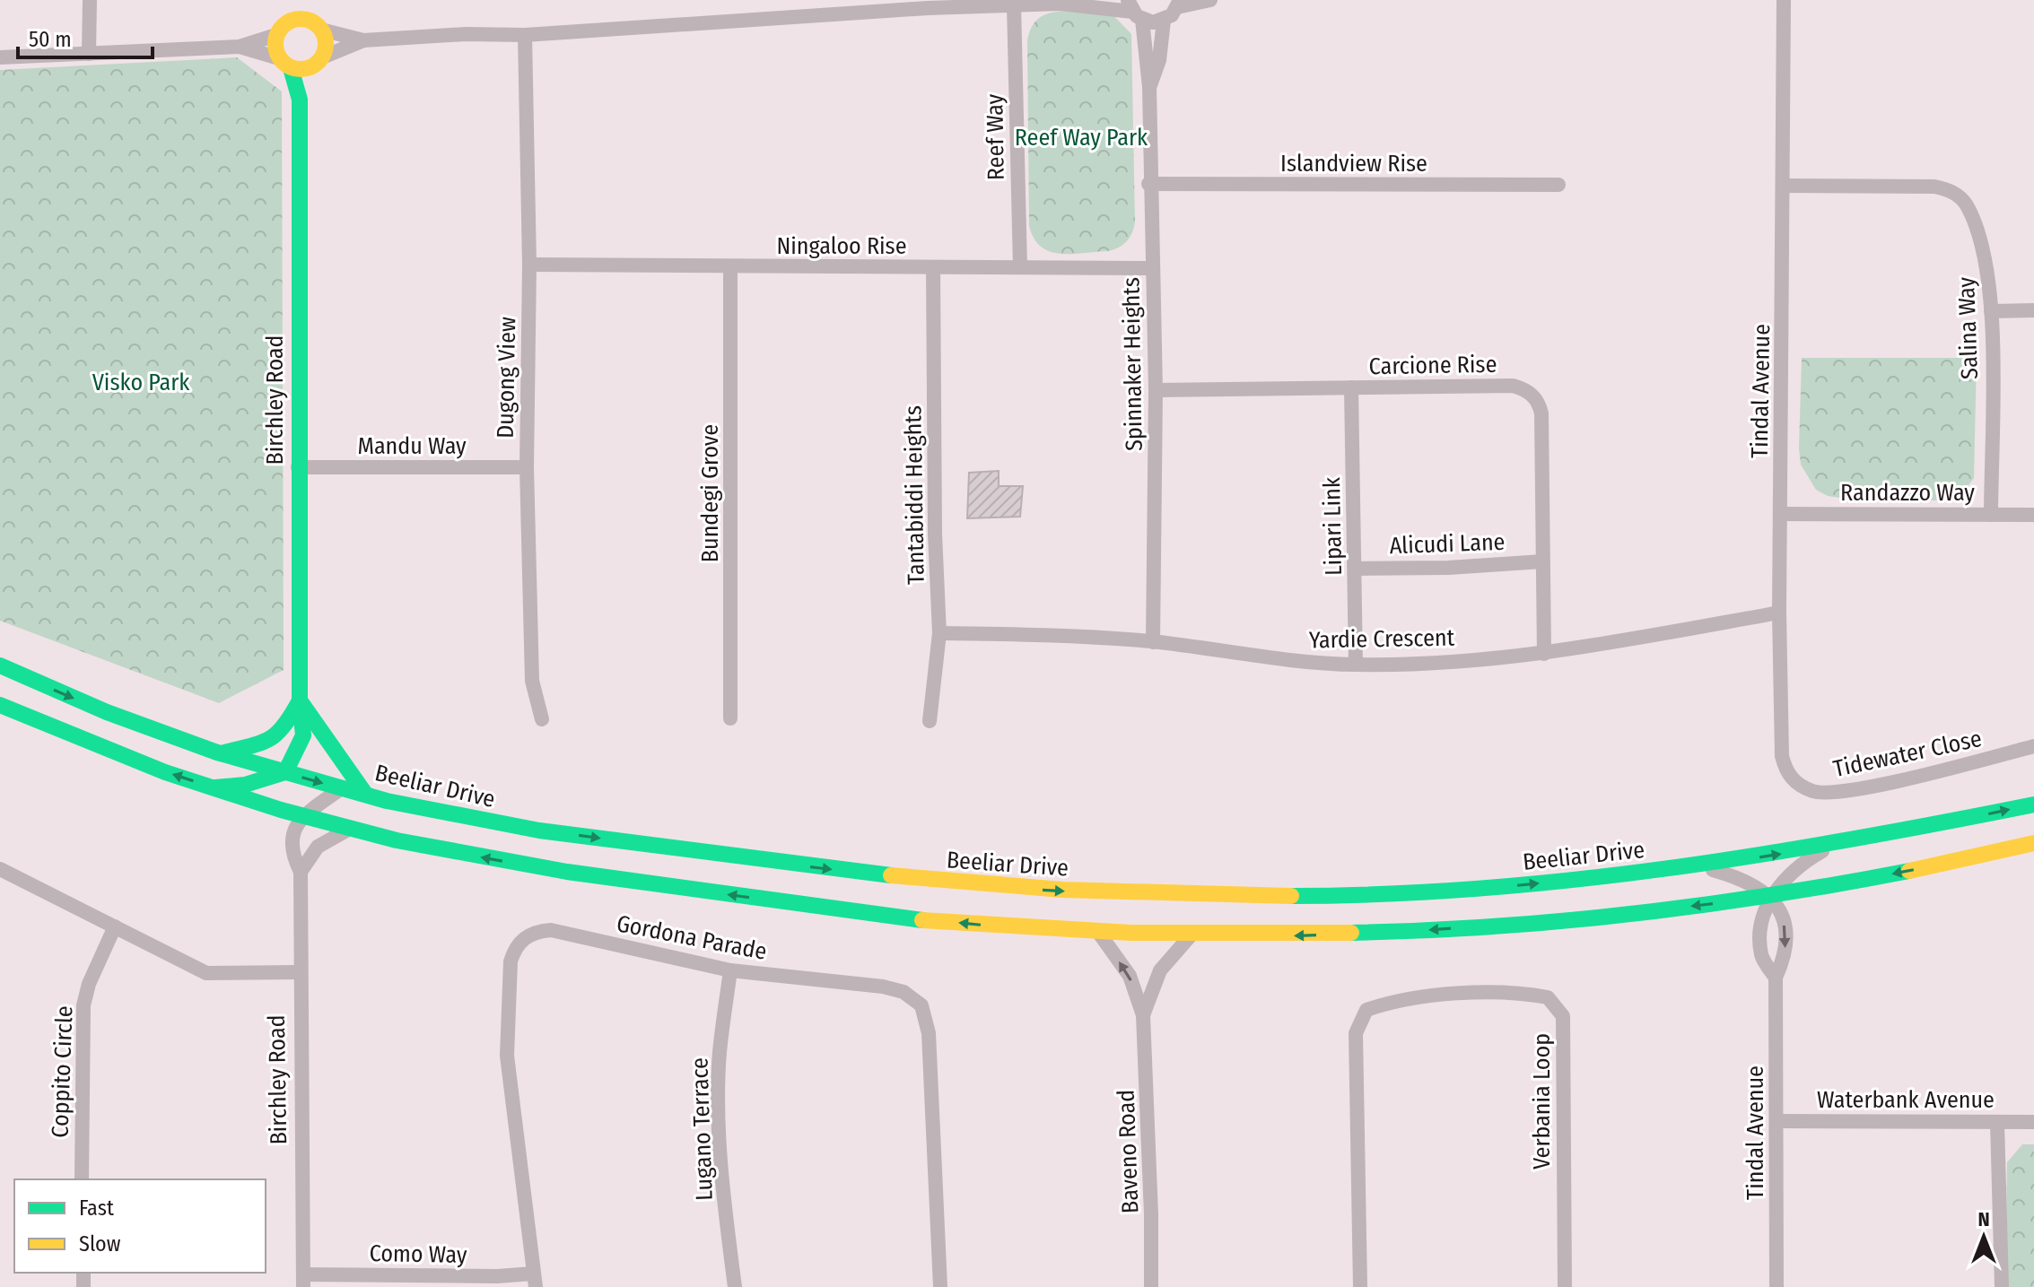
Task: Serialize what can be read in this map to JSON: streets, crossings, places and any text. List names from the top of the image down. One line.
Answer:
{"streets":{"main road":["Birchley Road","Beeliar Drive"],"street":["Reef Way","Islandview Rise","Ningaloo Rise","Salina Way","Spinnaker Heights","Carcione Rise","Dugong View","Tindal Avenue","Mandu Way","Randazzo Way","Bundegi Grove","Tantabiddi Heights","Lipari Link","Alicudi Lane","Yardie Crescent","Tidewater Close","Gordona Parade","Coppito Circle","Waterbank Avenue","Verbania Loop","Lugano Terrace","Baveno Road","Como Way"]},"crossings":[["Reef Way","Ningaloo Rise"],["Islandview Rise","Spinnaker Heights"],["Ningaloo Rise","Spinnaker Heights"],["Ningaloo Rise","Dugong View"],["Ningaloo Rise","Bundegi Grove"],["Ningaloo Rise","Tantabiddi Heights"],["Salina Way","Tindal Avenue"],["Salina Way","Randazzo Way"],["Spinnaker Heights","Carcione Rise"],["Spinnaker Heights","Yardie Crescent"],["Carcione Rise","Lipari Link"],["Carcione Rise","Alicudi Lane"],["Carcione Rise","Yardie Crescent"],["Dugong View","Mandu Way"],["Tindal Avenue","Randazzo Way"],["Tindal Avenue","Yardie Crescent"],["Tindal Avenue","Tidewater Close"],["Tindal Avenue","Beeliar Drive"],["Tindal Avenue","Waterbank Avenue"],["Birchley Road","Mandu Way"],["Birchley Road","Beeliar Drive"],["Birchley Road","Como Way"],["Tantabiddi Heights","Yardie Crescent"],["Lipari Link","Alicudi Lane"],["Lipari Link","Yardie Crescent"],["Gordona Parade","Lugano Terrace"],["Gordona Parade","Como Way"]],"parks":["Reef Way Park","Visko Park"],"legend":["Fast","Slow"],"scale_bar":"50 m","north":"top"}
